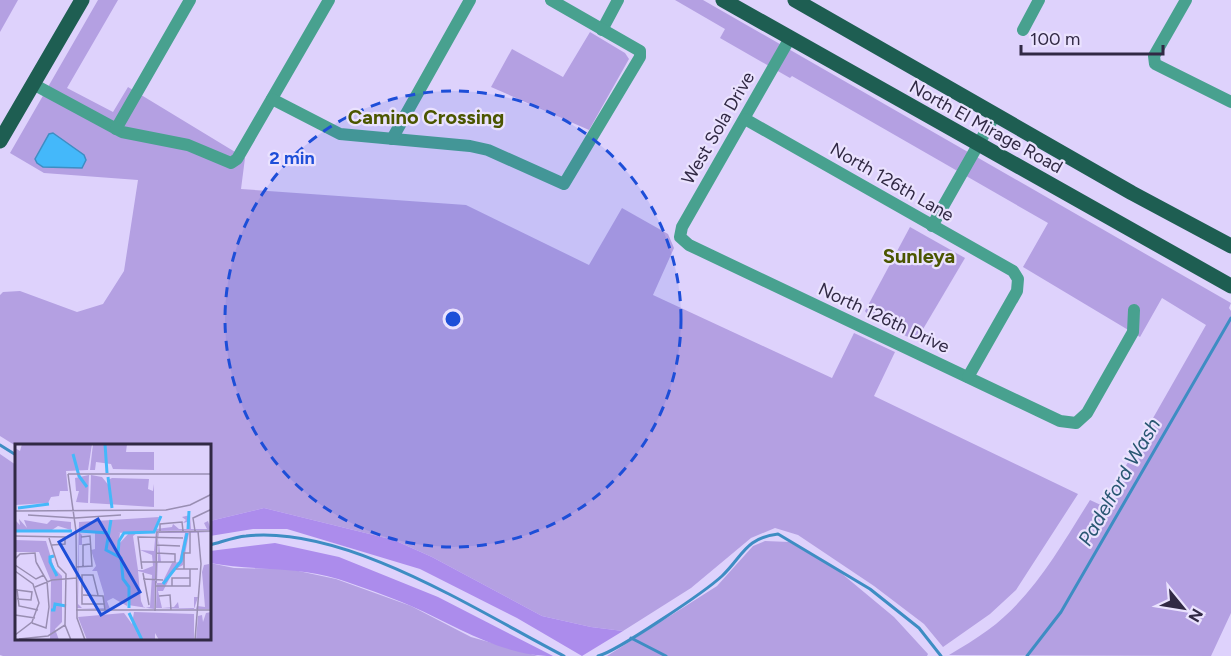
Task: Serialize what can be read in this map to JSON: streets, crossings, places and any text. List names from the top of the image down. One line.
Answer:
{"streets":{"main road":["North El Mirage Road"],"street":["West Sola Drive","North 126th Lane","North 126th Drive"]},"crossings":[["North El Mirage Road","West Sola Drive"],["West Sola Drive","North 126th Lane"],["West Sola Drive","North 126th Drive"],["North 126th Lane","North 126th Drive"]],"districts":["Camino Crossing","Sunleya"],"water":["Padelford Wash"],"scale_bar":"100 m","north":"bottom right","rings":["2 min"]}
